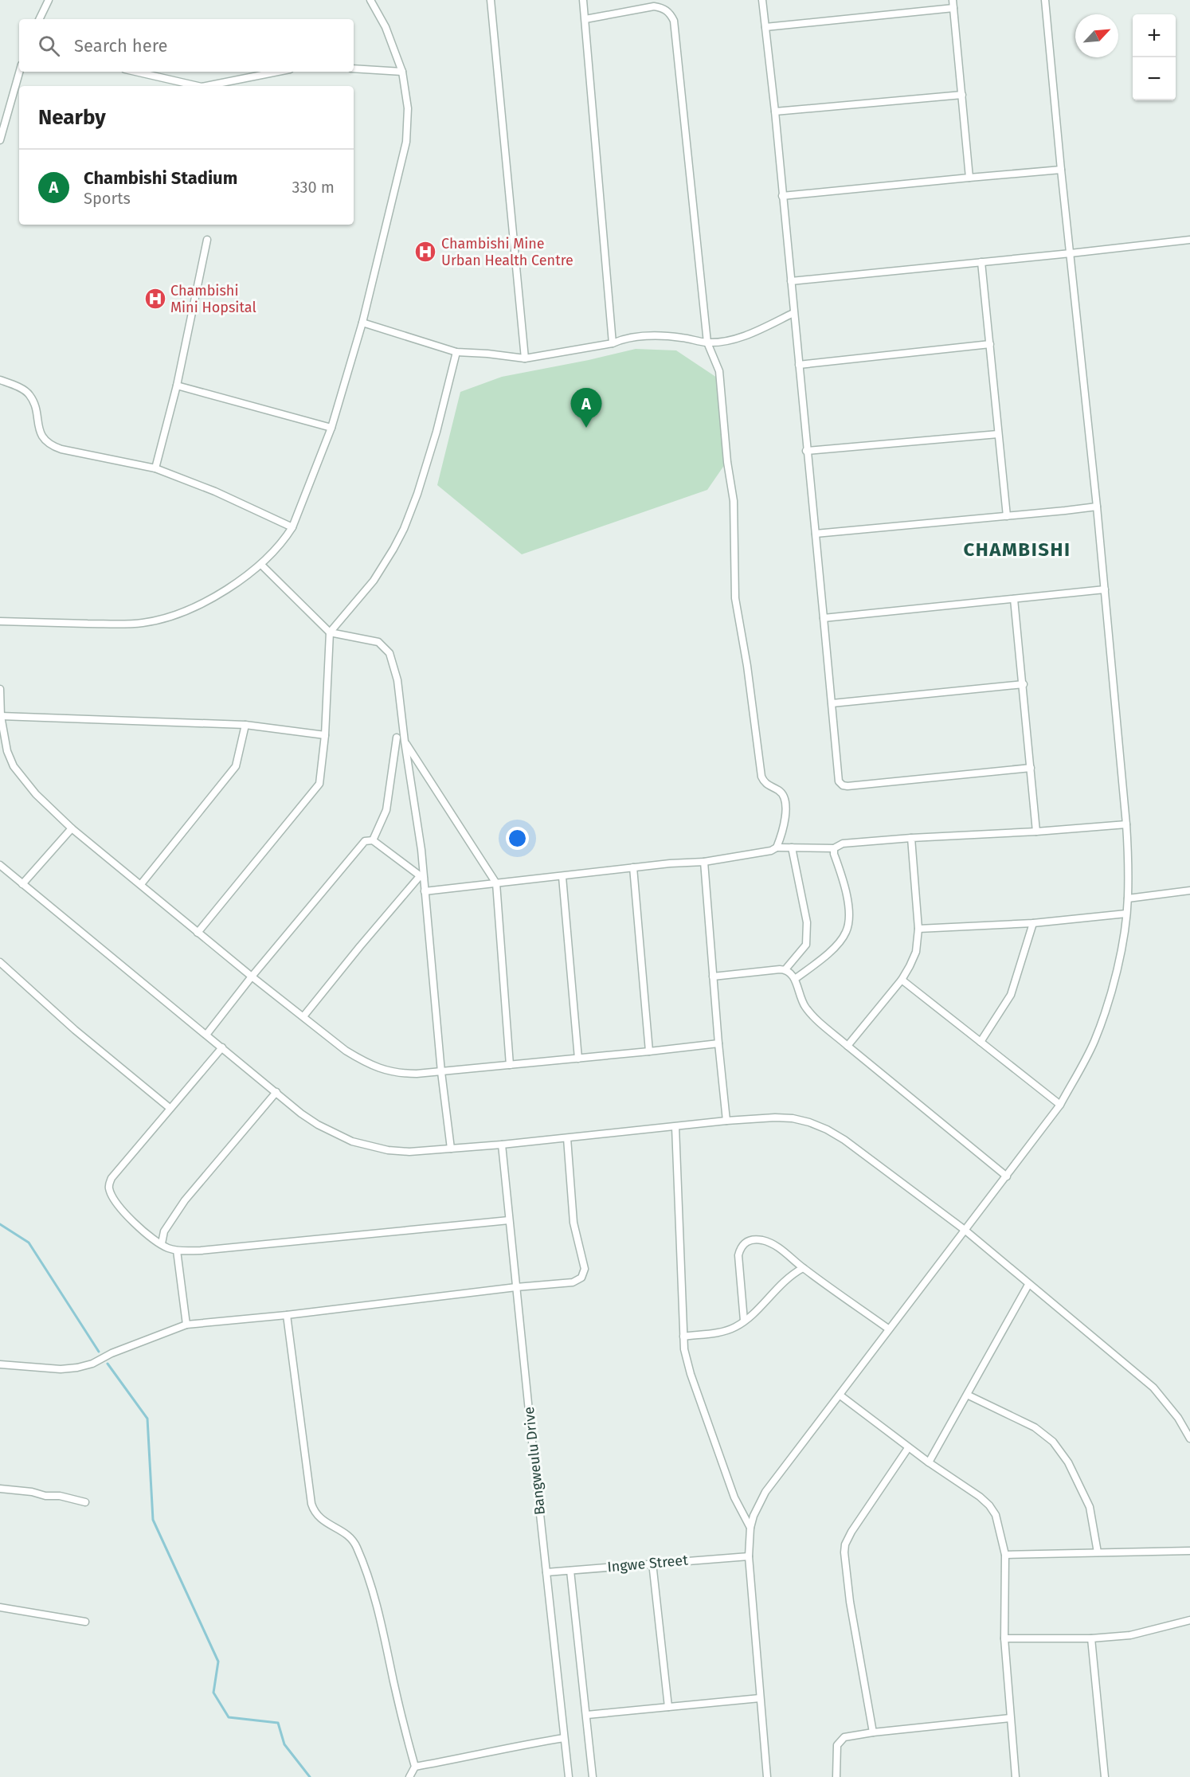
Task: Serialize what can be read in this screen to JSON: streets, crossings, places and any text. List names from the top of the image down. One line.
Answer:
{"streets":{"street":["Bangweulu Drive","Ingwe Street"]},"crossings":[["Bangweulu Drive","Ingwe Street"]],"districts":["CHAMBISHI"],"places":{"hospital":["Chambishi Mine Urban Health Centre","Chambishi Mini Hopsital"]},"north":"top right","page":{"map_buttons":["+","−"],"search":"Search here","heading":"Nearby","list":[{"mark":"A","name":"Chambishi Stadium","note":"Sports","value":"330 m"}],"pins":"A"}}
